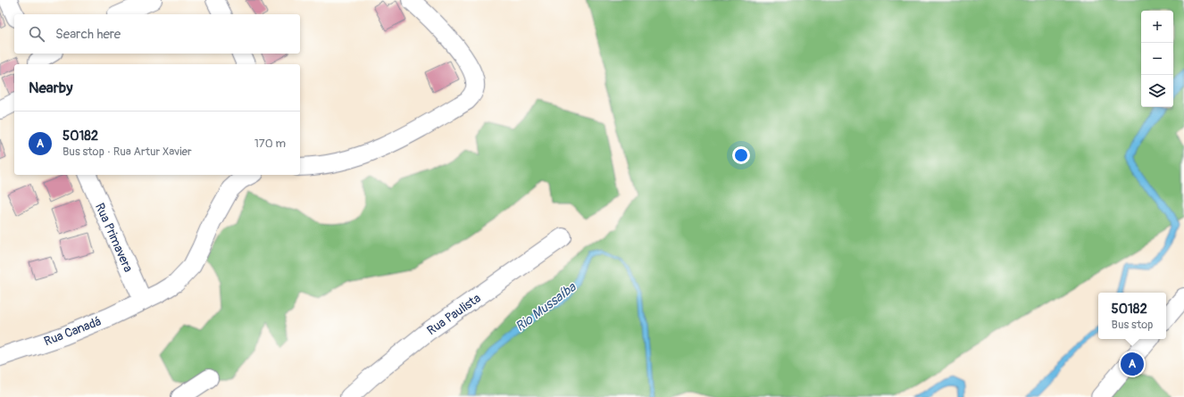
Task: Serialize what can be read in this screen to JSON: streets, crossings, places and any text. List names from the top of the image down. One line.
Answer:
{"streets":{"street":["Rua Primavera","Rua Paulista","Rua Canadá"]},"crossings":[["Rua Primavera","Rua Canadá"]],"water":["Rio Mussaíba"],"page":{"map_buttons":["+","−"],"search":"Search here","heading":"Nearby","list":[{"mark":"A","name":"50182","note":"Bus stop · Rua Artur Xavier","value":"170 m"}],"popup":["50182","Bus stop"],"pins":"A"}}
